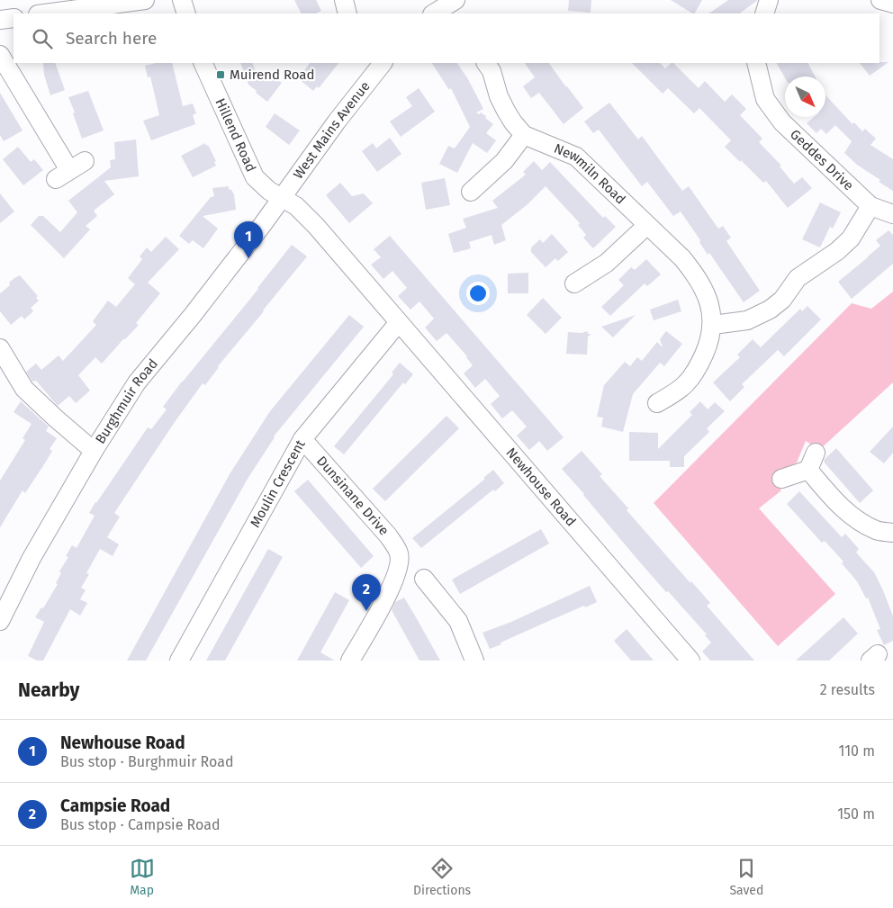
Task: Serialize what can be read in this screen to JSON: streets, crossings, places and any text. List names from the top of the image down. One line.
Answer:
{"streets":{"street":["West Mains Avenue","Hillend Road","Geddes Drive","Newmiln Road","Burghmuir Road","Moulin Crescent","Newhouse Road","Dunsinane Drive"]},"crossings":[["West Mains Avenue","Hillend Road"],["West Mains Avenue","Burghmuir Road"],["West Mains Avenue","Newhouse Road"],["Hillend Road","Burghmuir Road"],["Hillend Road","Newhouse Road"],["Burghmuir Road","Newhouse Road"],["Moulin Crescent","Newhouse Road"],["Moulin Crescent","Dunsinane Drive"]],"places":{"transit":["Muirend Road"]},"north":"bottom right","page":{"search":"Search here","pins":["1","2"],"heading":["Nearby","2 results"],"list":[{"mark":"1","name":"Newhouse Road","note":"Bus stop · Burghmuir Road","value":"110 m"},{"mark":"2","name":"Campsie Road","note":"Bus stop · Campsie Road","value":"150 m"}],"nav":["Map","Directions","Saved"]}}
